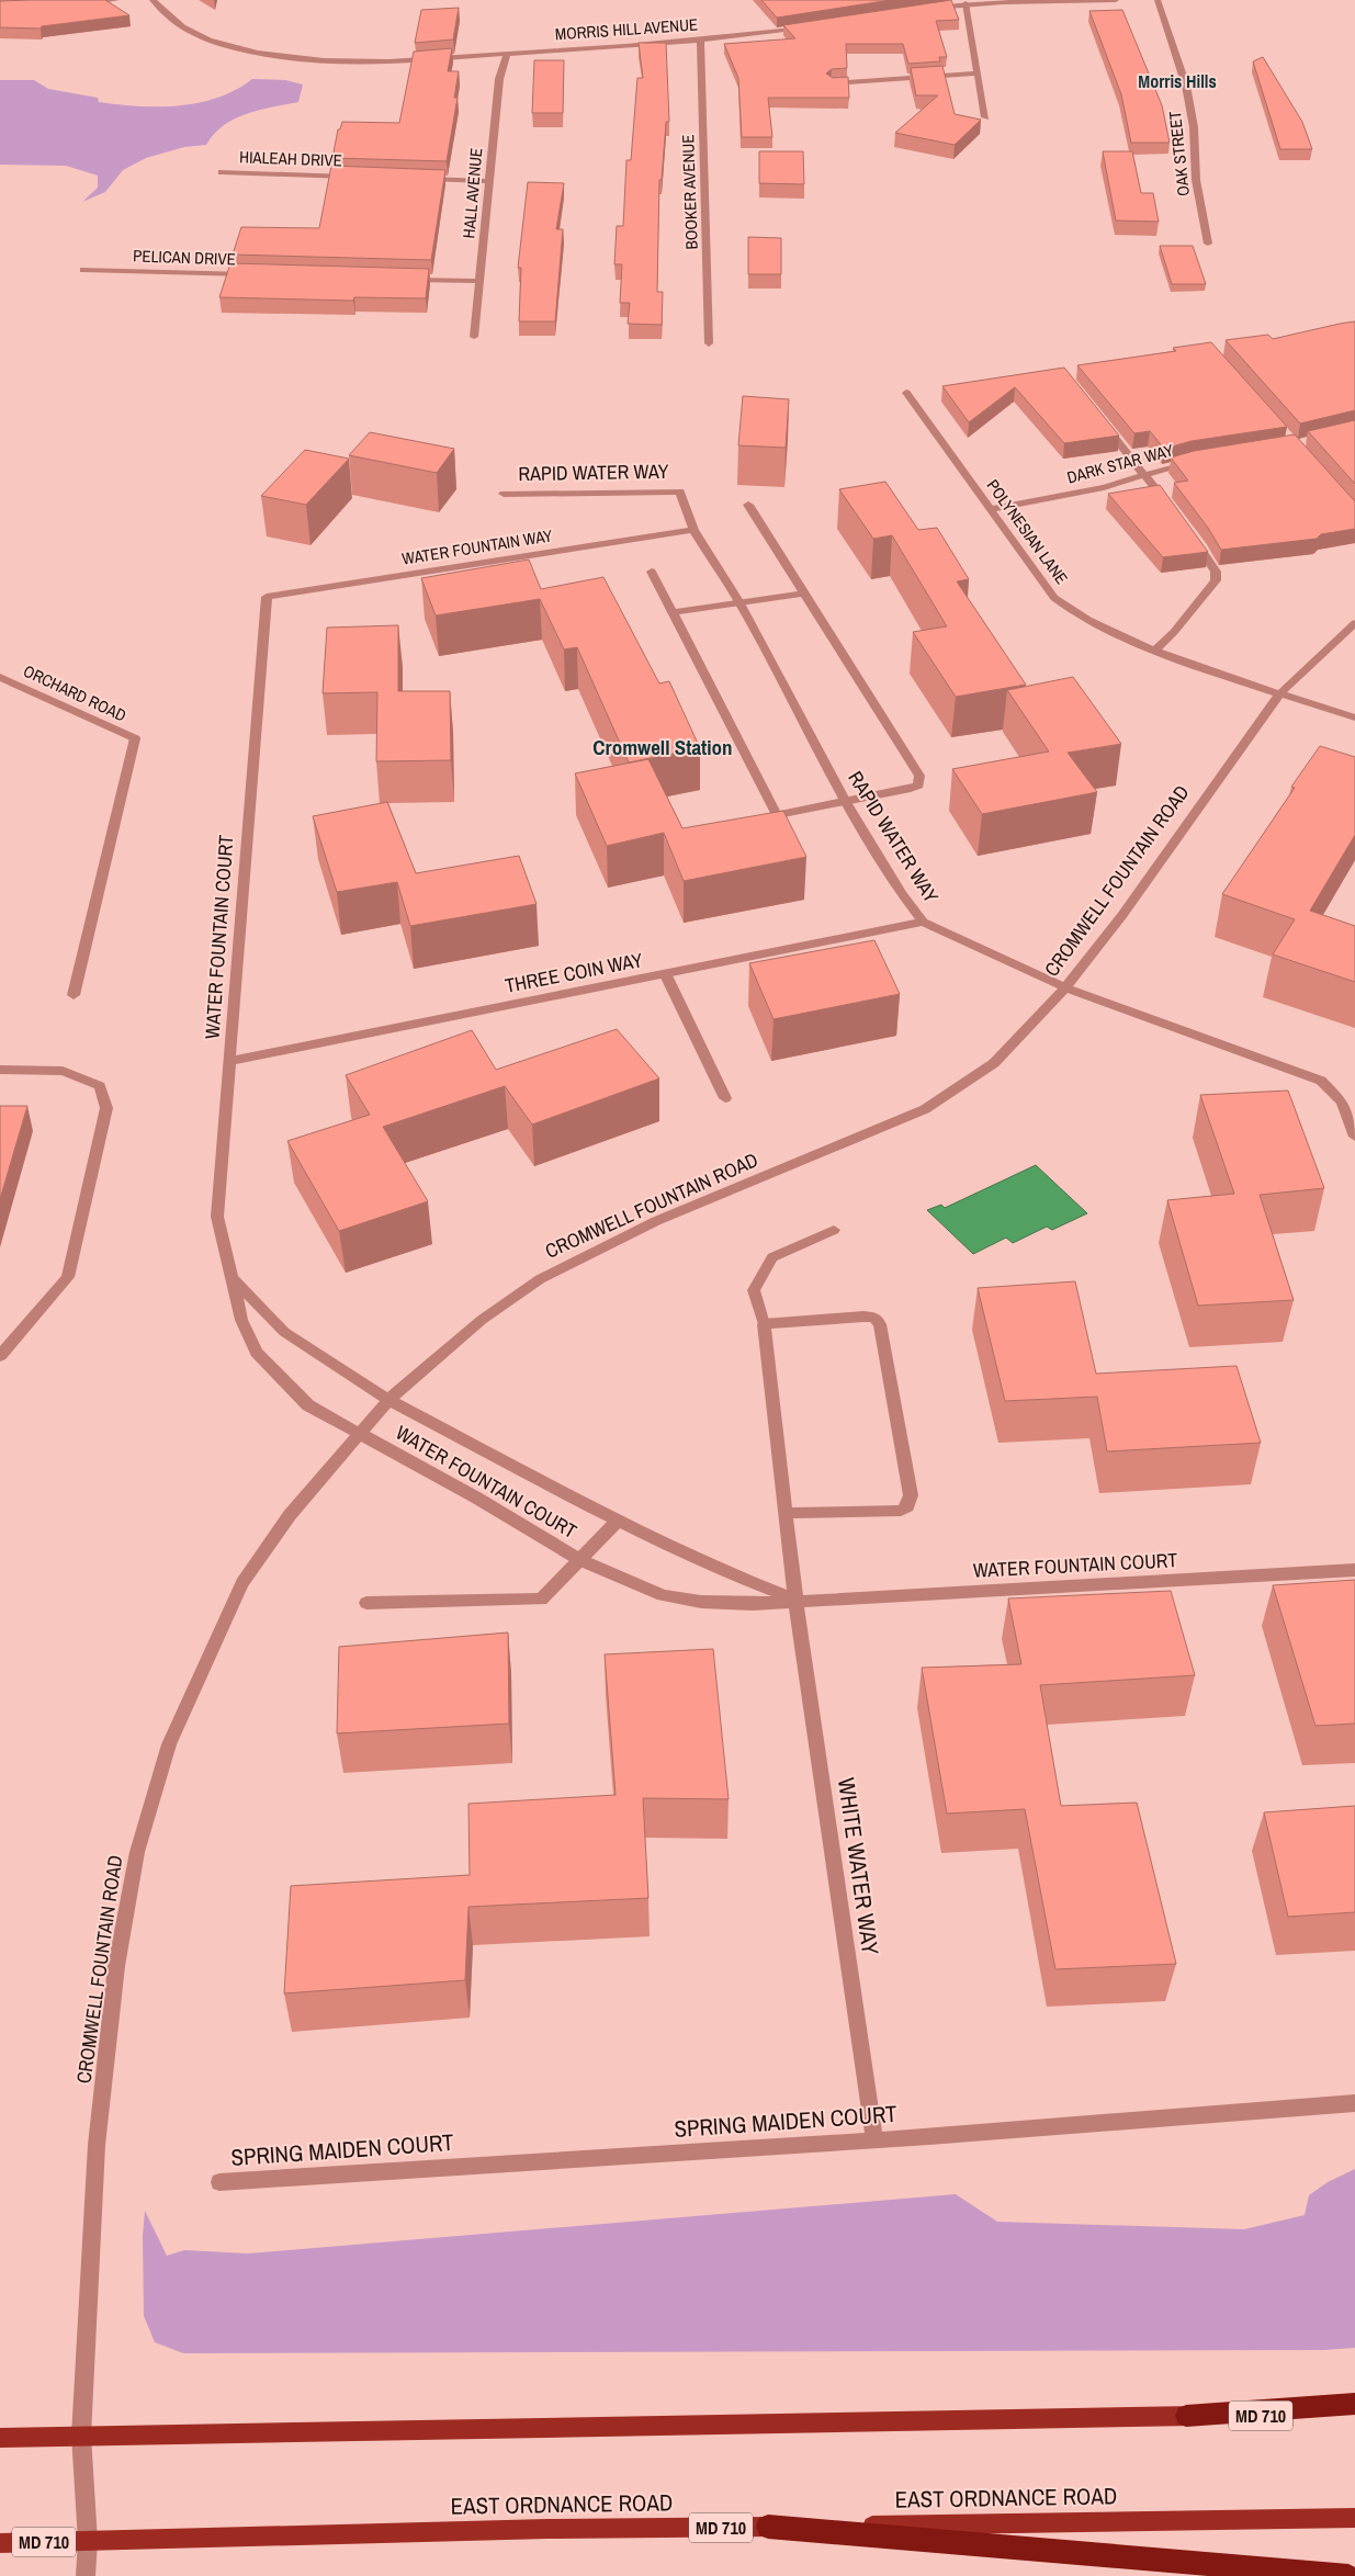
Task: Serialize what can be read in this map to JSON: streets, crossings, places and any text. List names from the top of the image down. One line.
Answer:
{"streets":{"main road":["MD 710","EAST ORDNANCE ROAD"],"street":["MORRIS HILL AVENUE","OAK STREET","HIALEAH DRIVE","BOOKER AVENUE","HALL AVENUE","PELICAN DRIVE","DARK STAR WAY","RAPID WATER WAY","POLYNESIAN LANE","WATER FOUNTAIN WAY","ORCHARD ROAD","CROMWELL FOUNTAIN ROAD","WATER FOUNTAIN COURT","THREE COIN WAY","WHITE WATER WAY","SPRING MAIDEN COURT"]},"crossings":[["MORRIS HILL AVENUE","BOOKER AVENUE"],["MORRIS HILL AVENUE","HALL AVENUE"],["DARK STAR WAY","POLYNESIAN LANE"],["RAPID WATER WAY","WATER FOUNTAIN WAY"],["RAPID WATER WAY","CROMWELL FOUNTAIN ROAD"],["RAPID WATER WAY","THREE COIN WAY"],["POLYNESIAN LANE","CROMWELL FOUNTAIN ROAD"],["WATER FOUNTAIN WAY","WATER FOUNTAIN COURT"],["CROMWELL FOUNTAIN ROAD","WATER FOUNTAIN COURT"],["CROMWELL FOUNTAIN ROAD","MD 710"],["CROMWELL FOUNTAIN ROAD","EAST ORDNANCE ROAD"],["WATER FOUNTAIN COURT","THREE COIN WAY"],["WATER FOUNTAIN COURT","WHITE WATER WAY"],["WHITE WATER WAY","SPRING MAIDEN COURT"]],"districts":["Morris Hills","Cromwell Station"]}
